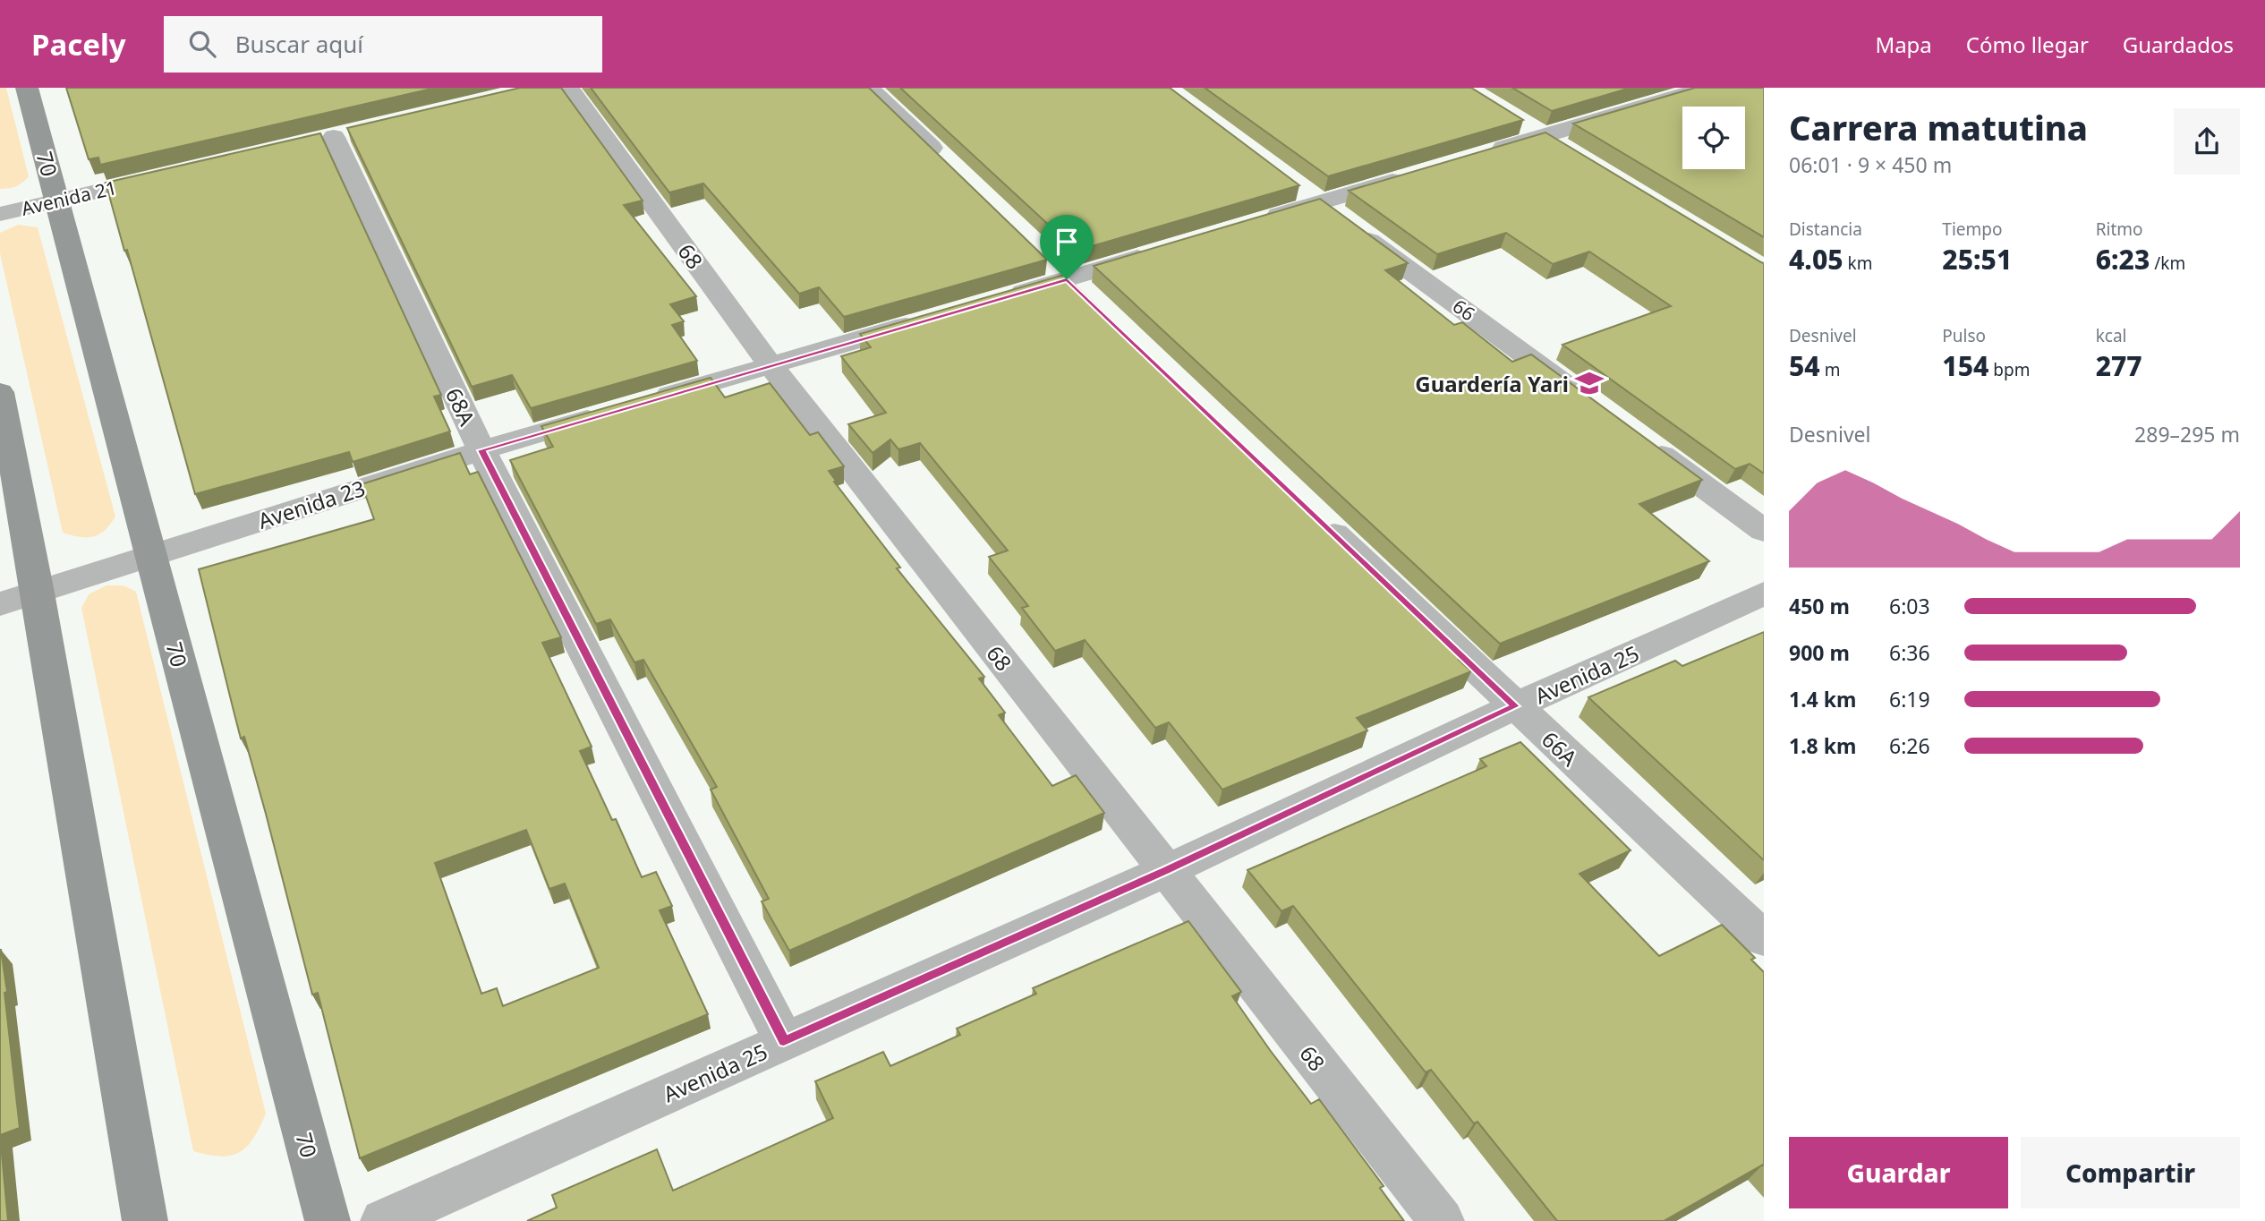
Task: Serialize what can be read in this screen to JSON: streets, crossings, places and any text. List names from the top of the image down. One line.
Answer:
{"streets":{"main road":["70"],"street":["Avenida 21","68","66","68A","Avenida 23","Avenida 25","66A"]},"crossings":[["70","Avenida 21"],["70","Avenida 23"],["68","Avenida 25"],["68A","Avenida 23"],["68A","Avenida 25"],["Avenida 25","66A"]],"places":{"school or university":["Guardería Yari"]},"page":{"header":"Pacely","search":"Buscar aquí","nav":["Mapa","Cómo llegar","Guardados"],"heading":["Carrera matutina","06:01 · 9 × 450 m"],"stats":[["Distancia","4.05 km"],["Tiempo","25:51"],["Ritmo","6:23 /km"],["Desnivel","54 m"],["Pulso","154 bpm"],["kcal","277"]],"chart":["Desnivel","289–295 m"],"list":[{"name":"450 m","note":"6:03"},{"name":"900 m","note":"6:36"},{"name":"1.4 km","note":"6:19"},{"name":"1.8 km","note":"6:26"}],"buttons":["Guardar","Compartir"]}}
